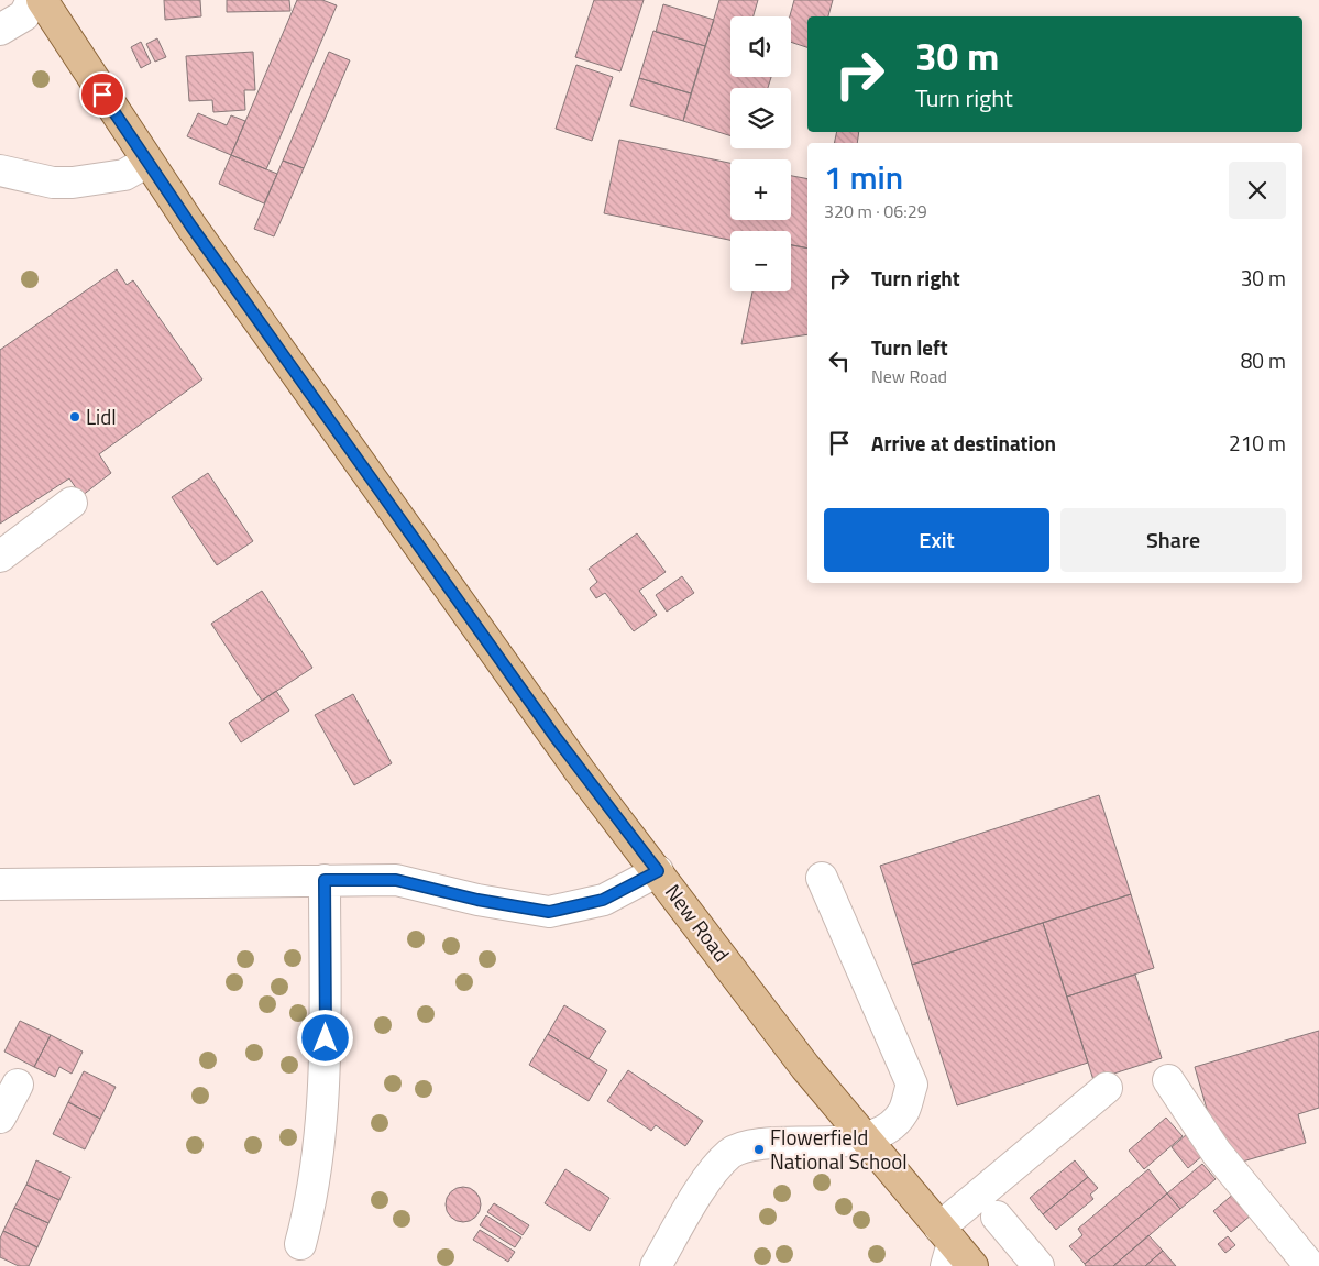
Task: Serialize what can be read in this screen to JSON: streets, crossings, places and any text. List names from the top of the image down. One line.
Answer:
{"streets":{"main road":["New Road"]},"places":["Lidl","Flowerfield National School"],"page":{"map_buttons":["+","−"],"turn":["30 m","Turn right"],"heading":["1 min","320 m · 06:29"],"list":[{"name":"Turn right","value":"30 m"},{"name":"Turn left","note":"New Road","value":"80 m"},{"name":"Arrive at destination","value":"210 m"}],"buttons":["Exit","Share"]}}
